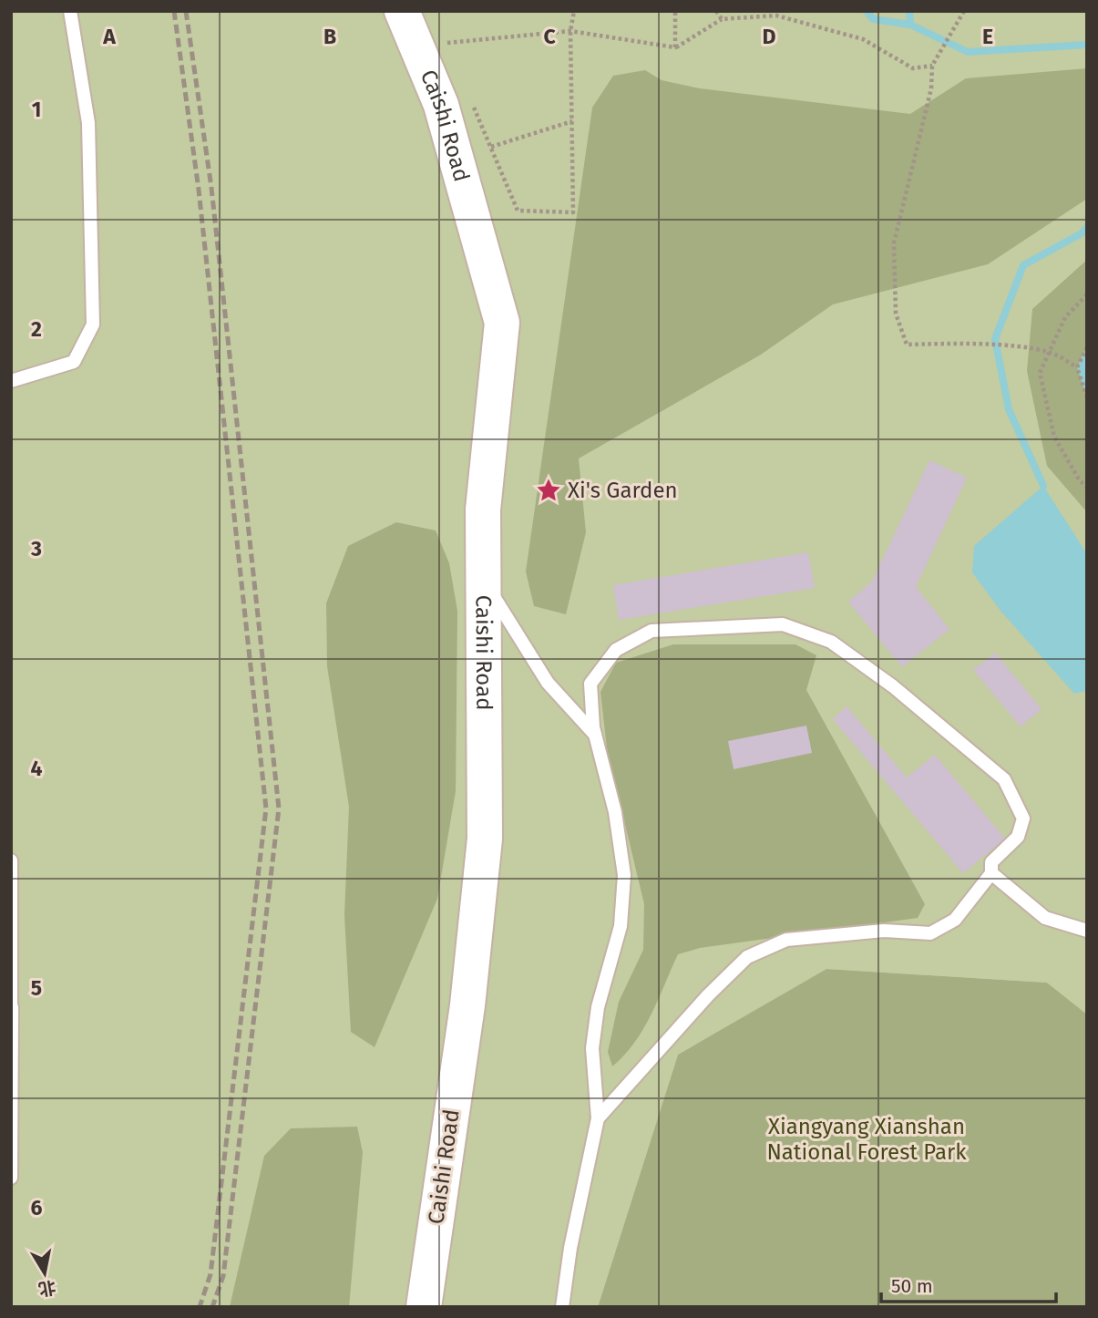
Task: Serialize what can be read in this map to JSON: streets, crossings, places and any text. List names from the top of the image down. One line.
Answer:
{"streets":{"street":["Caishi Road"]},"parks":["Xiangyang Xianshan National Forest Park"],"places":{"place":["Xi's Garden"]},"scale_bar":"50 m","north":"bottom","grid":{"columns":["A","B","C","D","E"],"rows":["1","2","3","4","5","6"]}}
